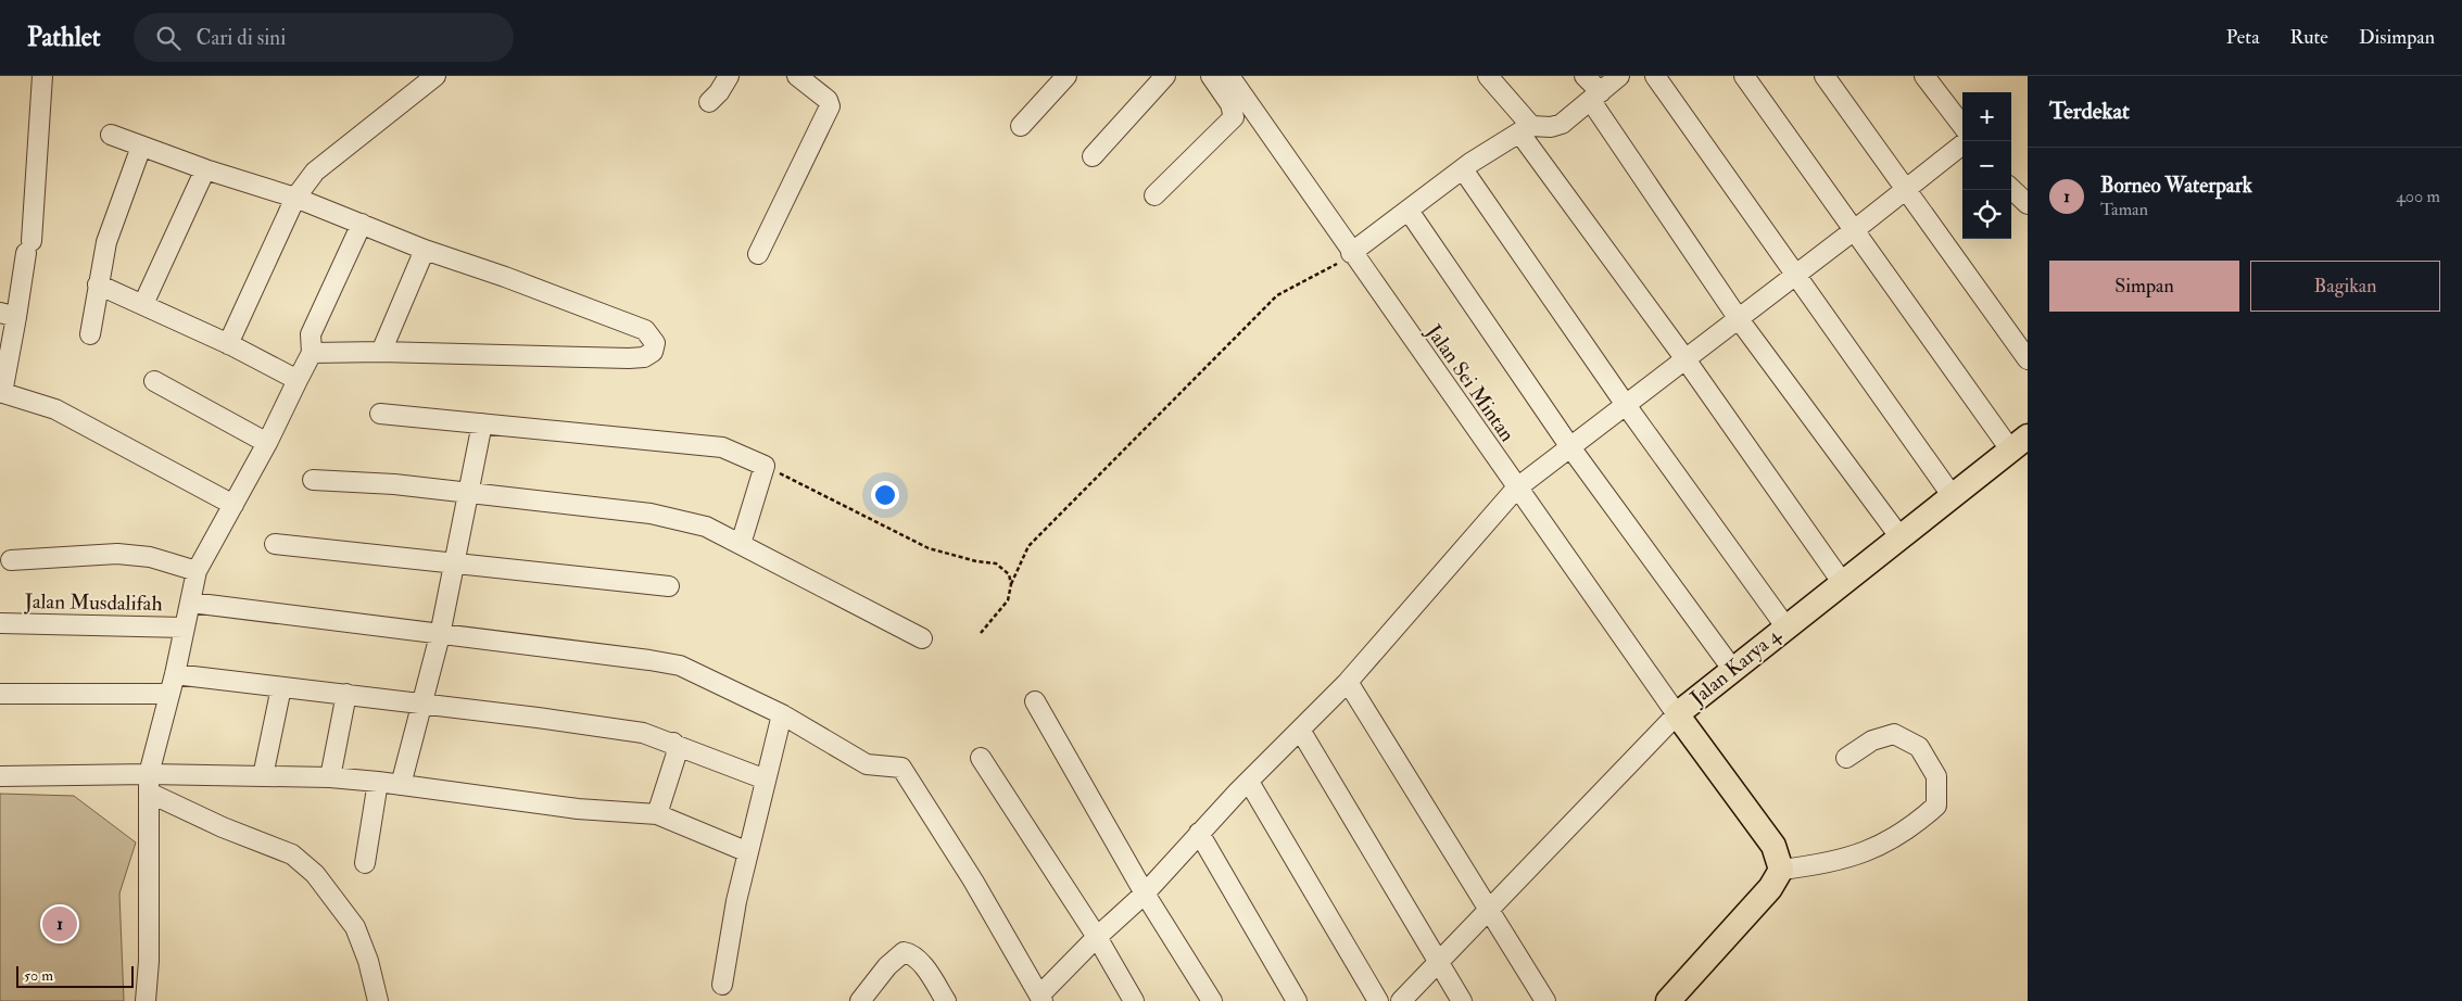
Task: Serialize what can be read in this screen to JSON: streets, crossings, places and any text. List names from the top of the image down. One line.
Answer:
{"streets":{"main road":["Jalan Karya 4"],"street":["Jalan Sei Mintan","Jalan Musdalifah"]},"crossings":[["Jalan Sei Mintan","Jalan Karya 4"]],"scale_bar":"50 m","page":{"header":"Pathlet","search":"Cari di sini","nav":["Peta","Rute","Disimpan"],"heading":"Terdekat","map_buttons":["+","−"],"list":[{"mark":"1","name":"Borneo Waterpark","note":"Taman","value":"400 m"}],"buttons":["Simpan","Bagikan"],"pins":"1","scale":"50 m"}}
